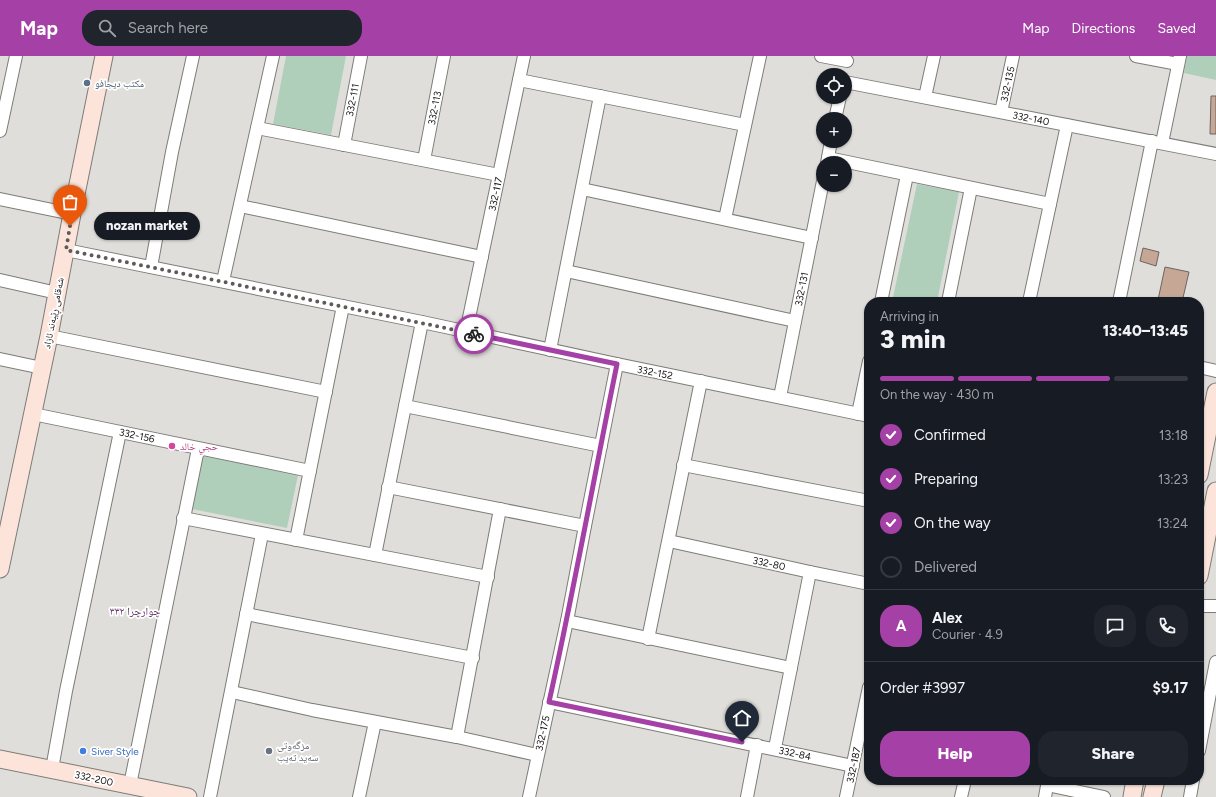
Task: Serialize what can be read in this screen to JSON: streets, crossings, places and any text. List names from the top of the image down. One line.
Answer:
{"streets":{"street":["332-135","332-111","332-113","332-140","332-117","332-131","شەقامی ڕێبەند ئازاد","332-152","332-156","332-80","332-175","332-84","332-187","332-200"]},"crossings":[["332-135","332-140"],["332-117","332-152"],["332-131","332-152"],["شەقامی ڕێبەند ئازاد","332-152"],["شەقامی ڕێبەند ئازاد","332-156"],["332-152","332-175"],["332-175","332-84"],["332-84","332-187"]],"districts":["چوارچرا ٣٣٢"],"places":["مكتب ديجافو","nozan market","حجي خالد","Siver Style","مزگەوتی سەید تەیب"],"page":{"header":"Map","search":"Search here","nav":["Map","Directions","Saved"],"map_buttons":["+","−"],"bubble":"nozan market","heading":["3 min","Arriving in","13:40–13:45"],"panel":["Alex","Courier · 4.9","Order #3997","$9.17"],"bar":"On the way · 430 m","list":[["Confirmed","13:18"],["Preparing","13:23"],["On the way","13:24"],"Delivered"],"round":"A","buttons":["Help","Share"]}}
